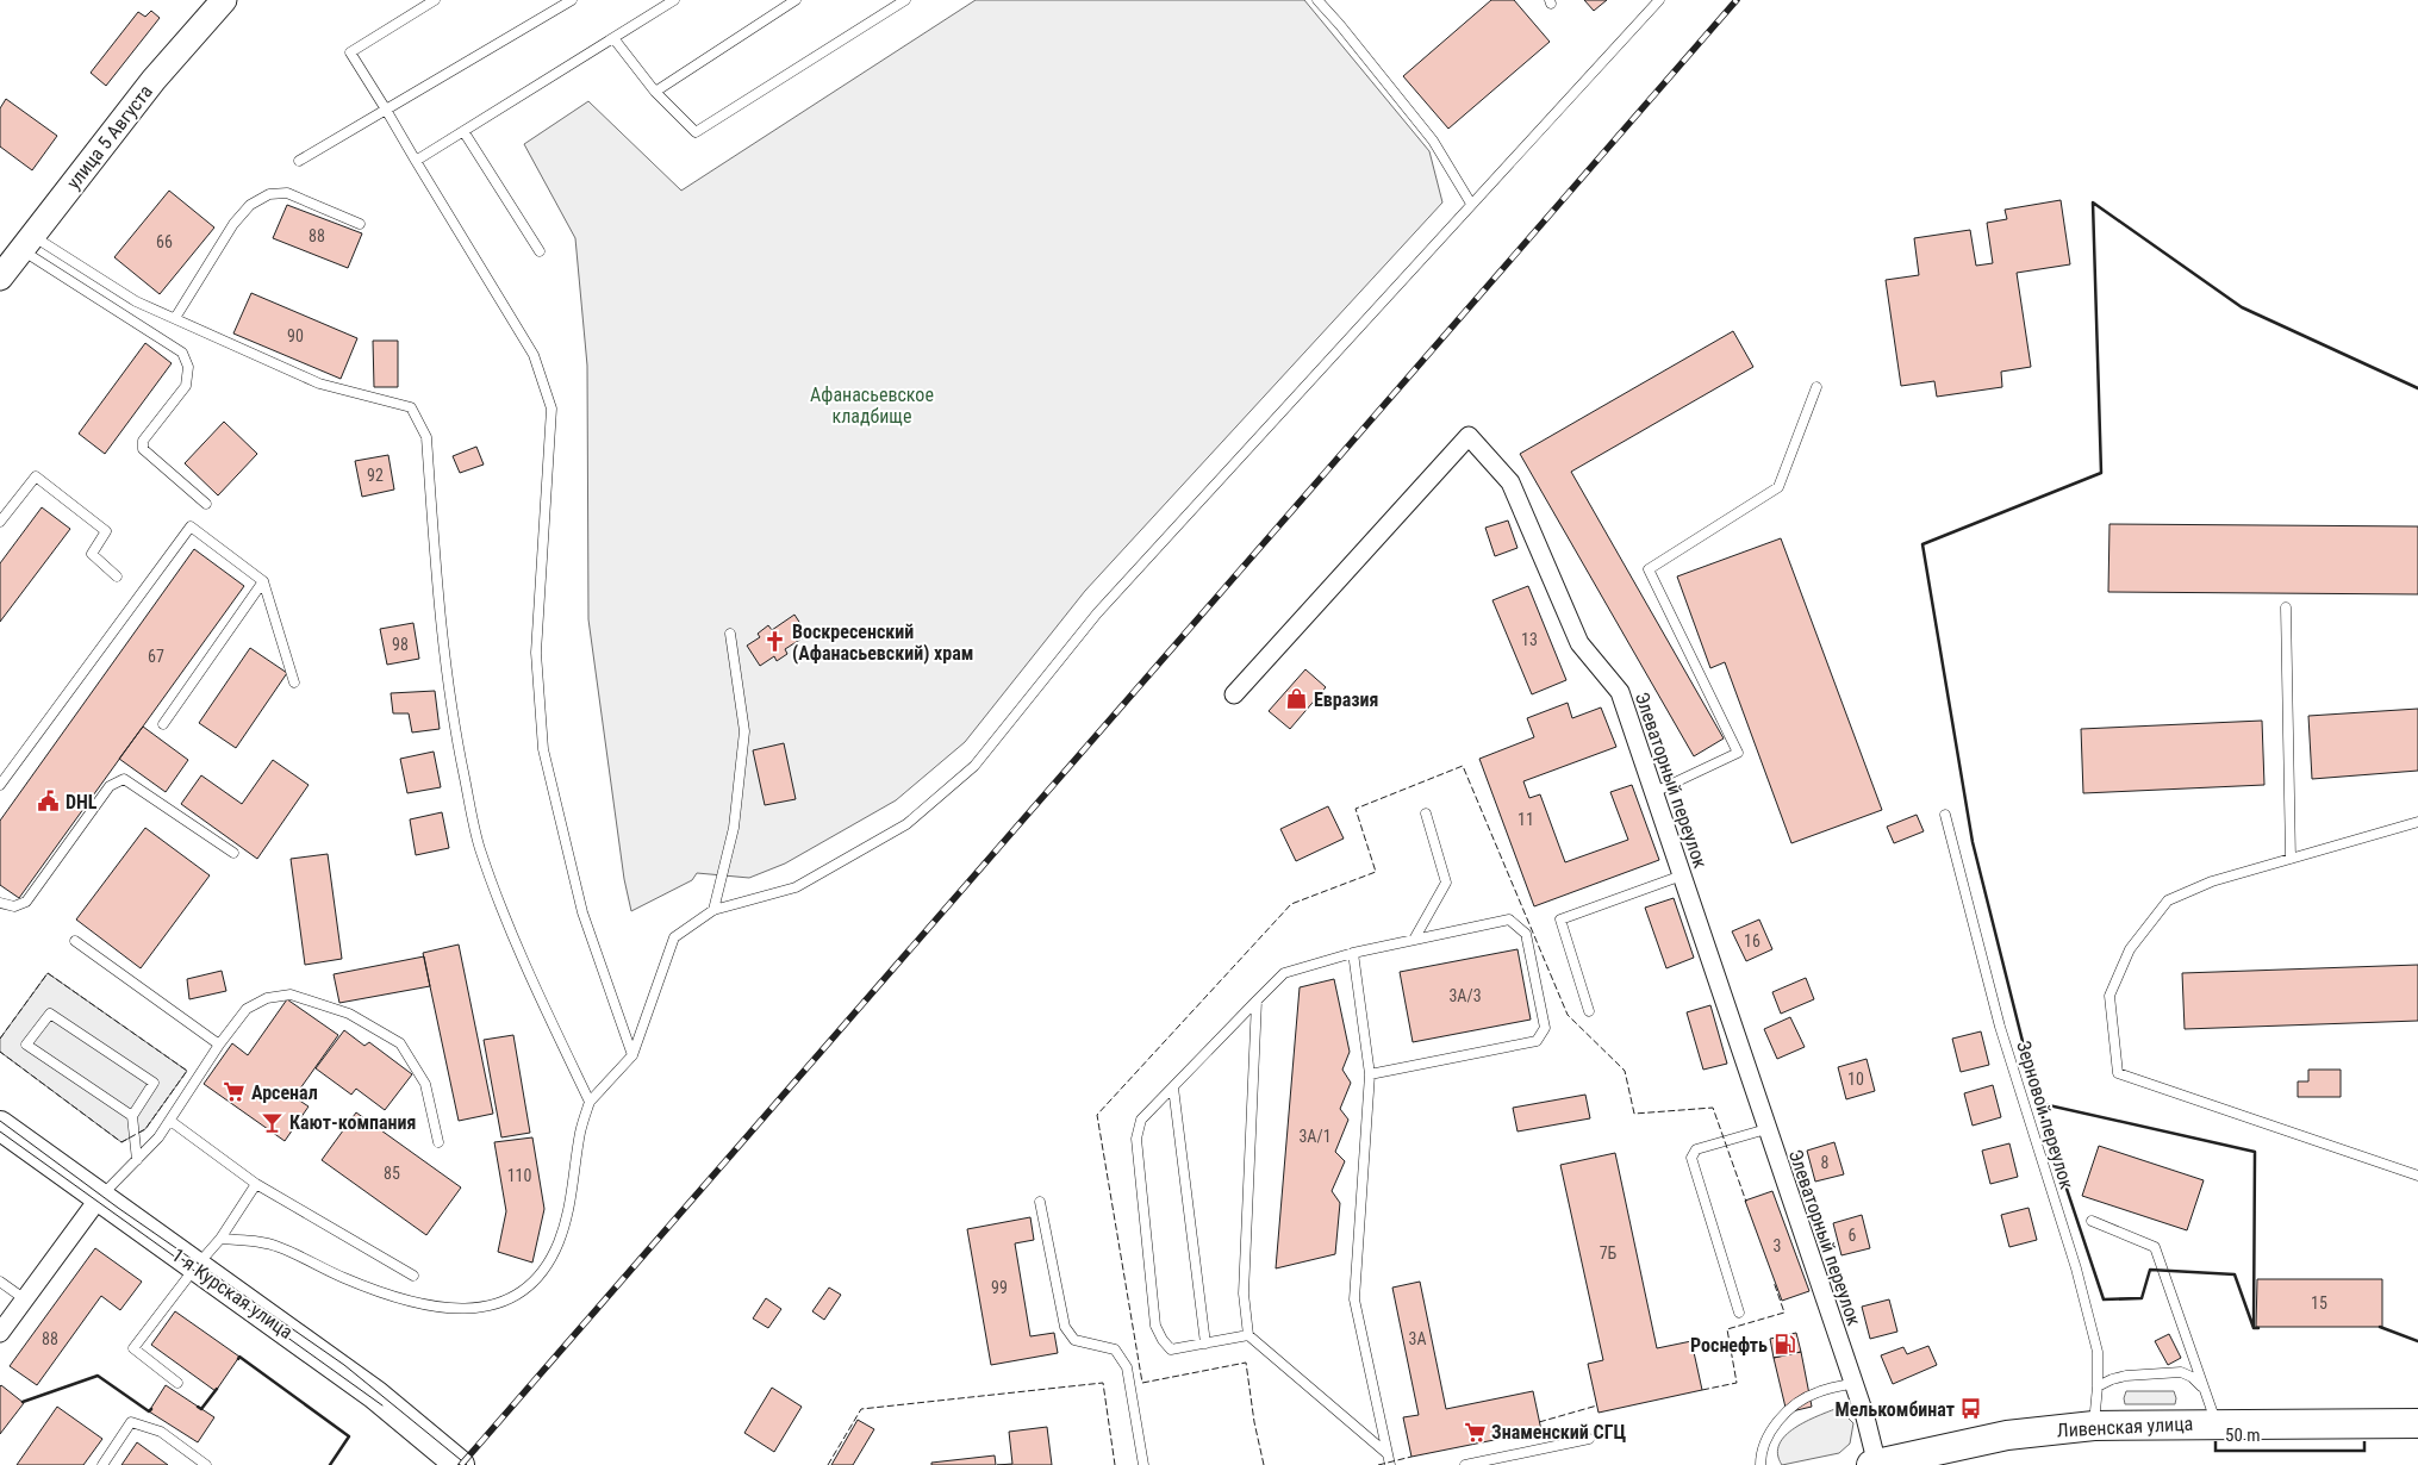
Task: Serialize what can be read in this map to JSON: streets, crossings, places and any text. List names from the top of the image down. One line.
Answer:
{"streets":{"main road":["улица 5 Августа","1-я Курская улица","Ливенская улица"],"street":["Элеваторный переулок"],"lane":["Зерновой переулок"]},"crossings":[["Элеваторный переулок","Ливенская улица"],["Зерновой переулок","Ливенская улица"]],"parks":["Афанасьевское кладбище"],"places":{"church":["Воскресенский (Афанасьевский) храм"],"shop":["Евразия"],"public building":["DHL"],"supermarket":["Арсенал","Знаменский СГЦ"],"bar":["Кают-компания"],"fuel station":["Роснефть"],"bus stop":["Мелькомбинат"]},"house_numbers":["88","66","90","92","13","98","67","11","16","3А/3","10","3А/1","8","85","110","6","3","7Б","99","15","88","3А"],"scale_bar":"50 m"}
